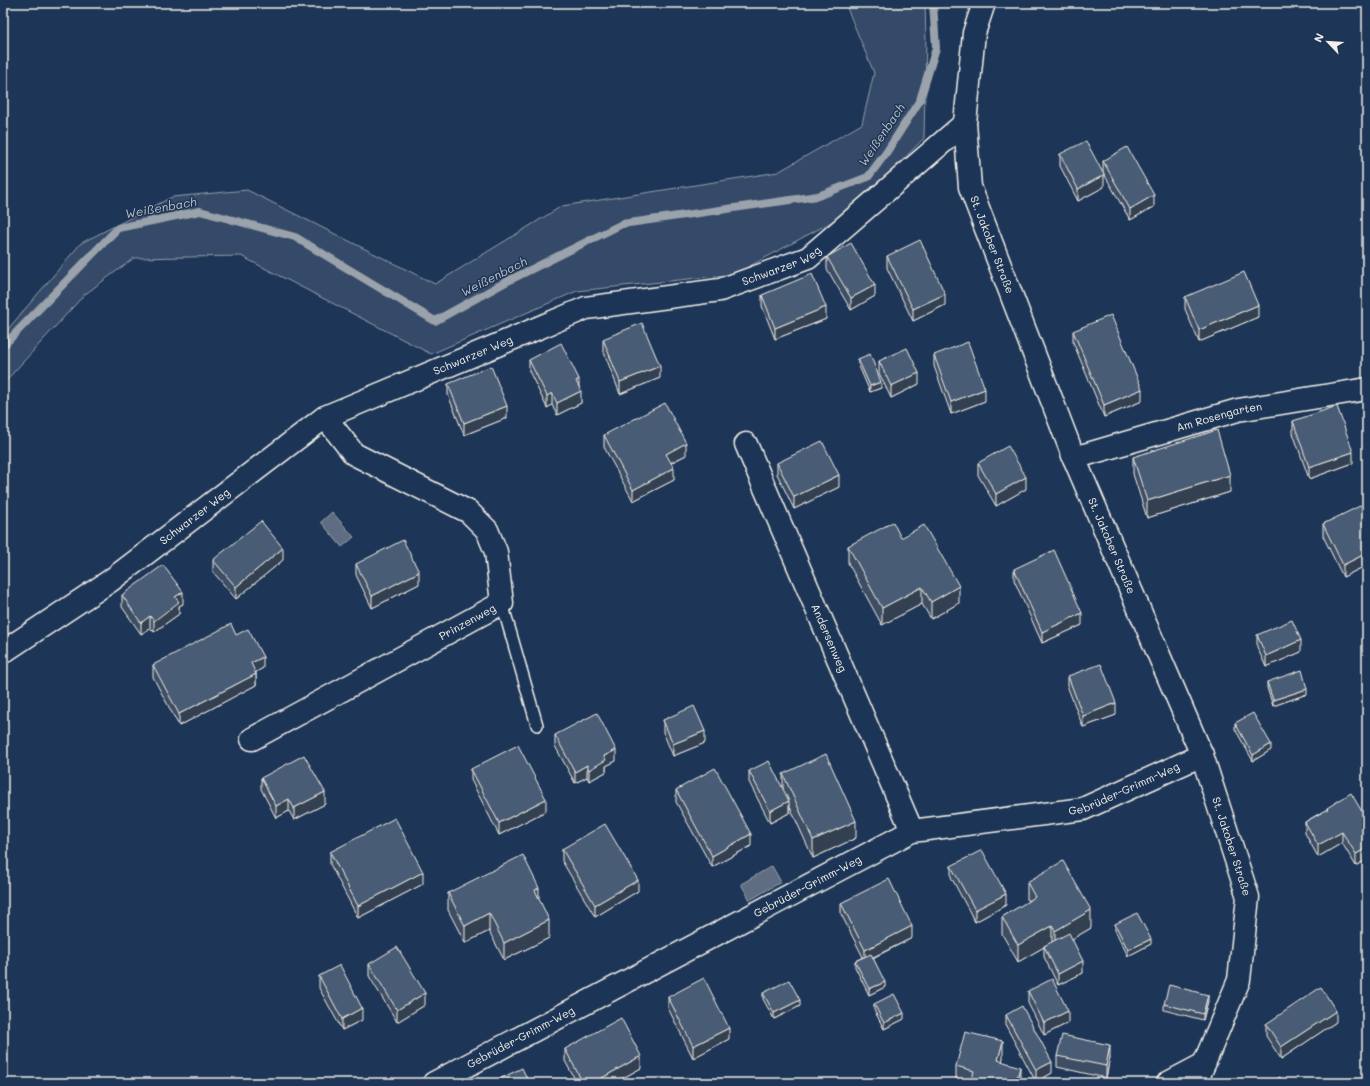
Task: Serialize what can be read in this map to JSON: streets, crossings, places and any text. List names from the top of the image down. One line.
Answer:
{"streets":{"street":["St. Jakober Straße","Schwarzer Weg","Am Rosengarten","Prinzenweg","Andersenweg","Gebrüder-Grimm-Weg"]},"crossings":[["St. Jakober Straße","Schwarzer Weg"],["St. Jakober Straße","Am Rosengarten"],["St. Jakober Straße","Gebrüder-Grimm-Weg"],["Schwarzer Weg","Prinzenweg"],["Andersenweg","Gebrüder-Grimm-Weg"]],"water":["Weißenbach"],"north":"top left"}
